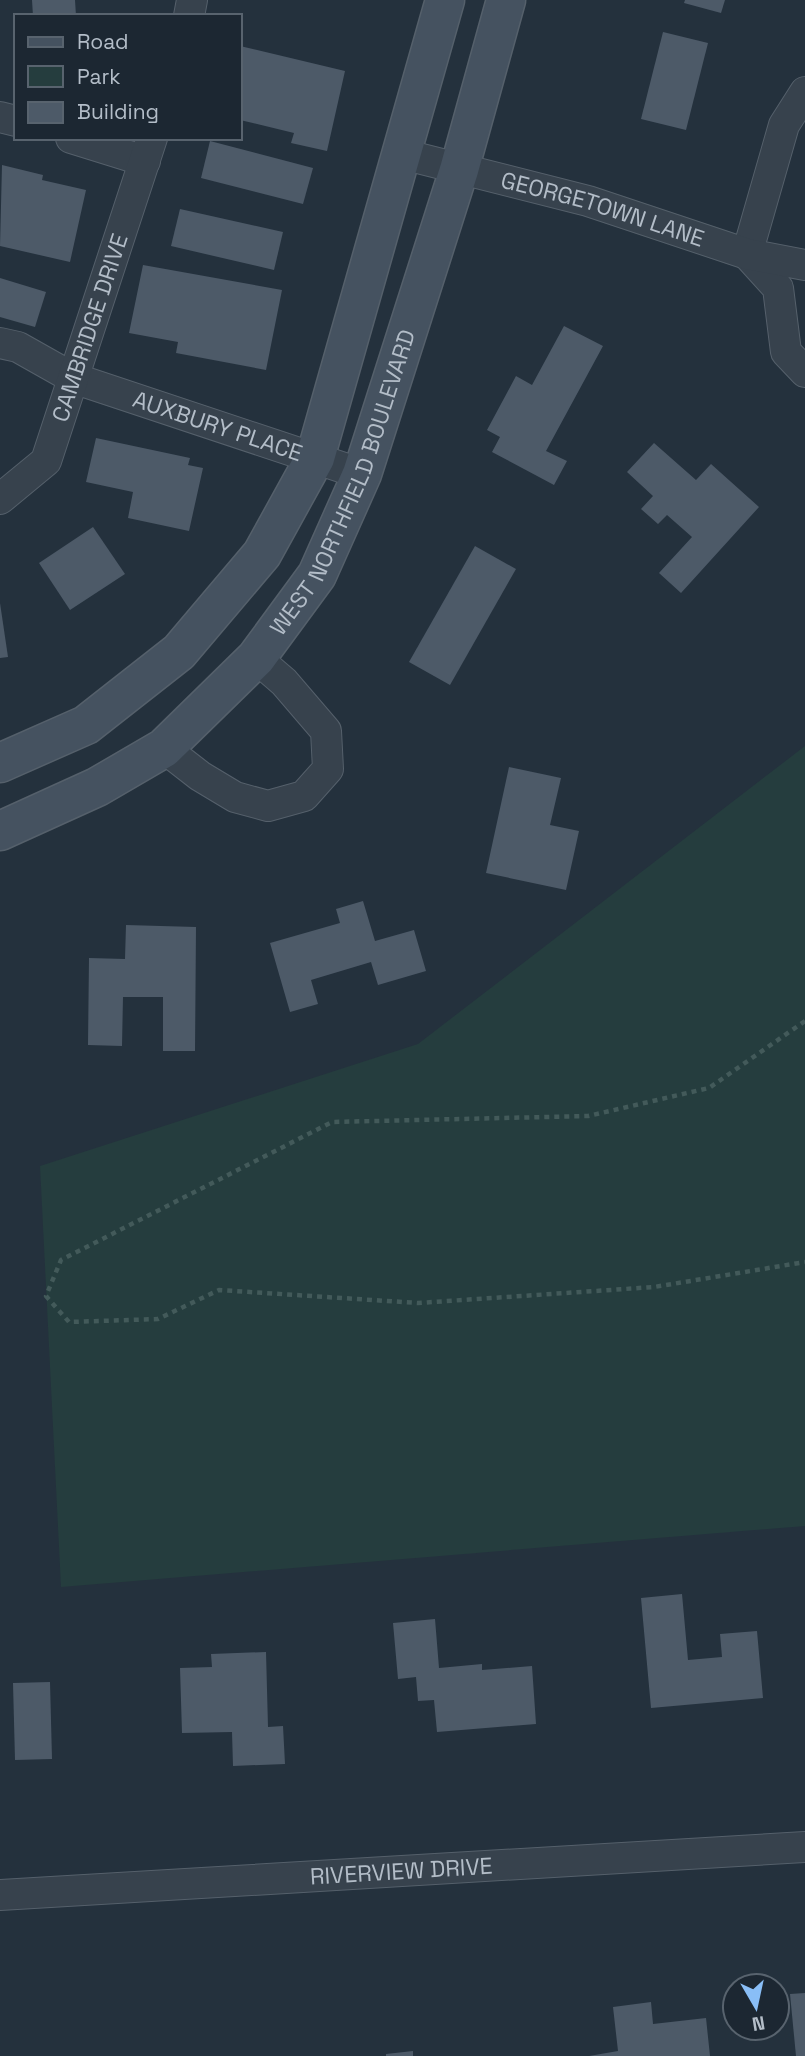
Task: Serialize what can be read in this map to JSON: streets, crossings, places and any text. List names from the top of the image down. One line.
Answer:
{"streets":{"main road":["WEST NORTHFIELD BOULEVARD"],"street":["GEORGETOWN LANE","CAMBRIDGE DRIVE","AUXBURY PLACE","RIVERVIEW DRIVE"]},"crossings":[["GEORGETOWN LANE","WEST NORTHFIELD BOULEVARD"],["CAMBRIDGE DRIVE","AUXBURY PLACE"],["AUXBURY PLACE","WEST NORTHFIELD BOULEVARD"]],"legend":["Road","Park","Building"],"north":"bottom"}
